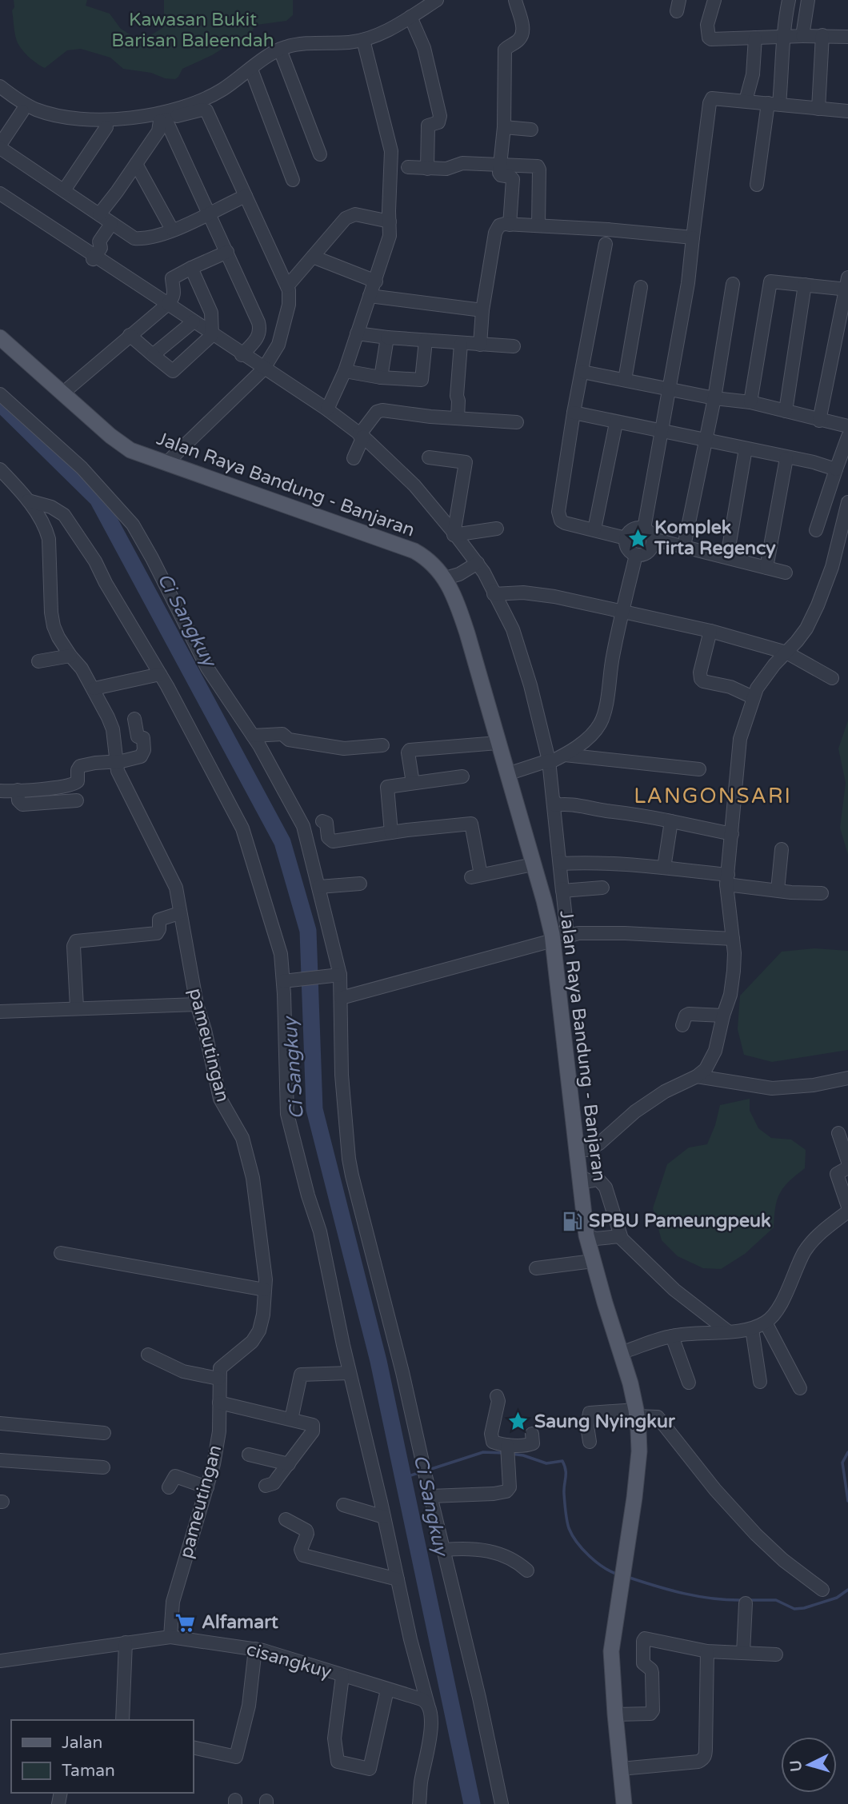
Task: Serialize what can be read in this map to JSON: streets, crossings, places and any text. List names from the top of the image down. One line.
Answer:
{"streets":{"main road":["Jalan Raya Bandung - Banjaran"],"street":["pameutingan","cisangkuy"]},"crossings":[["pameutingan","cisangkuy"]],"districts":["LANGONSARI"],"water":["Ci Sangkuy"],"parks":["Kawasan Bukit Barisan Baleendah"],"places":{"place":["Komplek Tirta Regency","Saung Nyingkur"],"fuel station":["SPBU Pameungpeuk"],"supermarket":["Alfamart"]},"legend":["Jalan","Taman"],"north":"left"}
